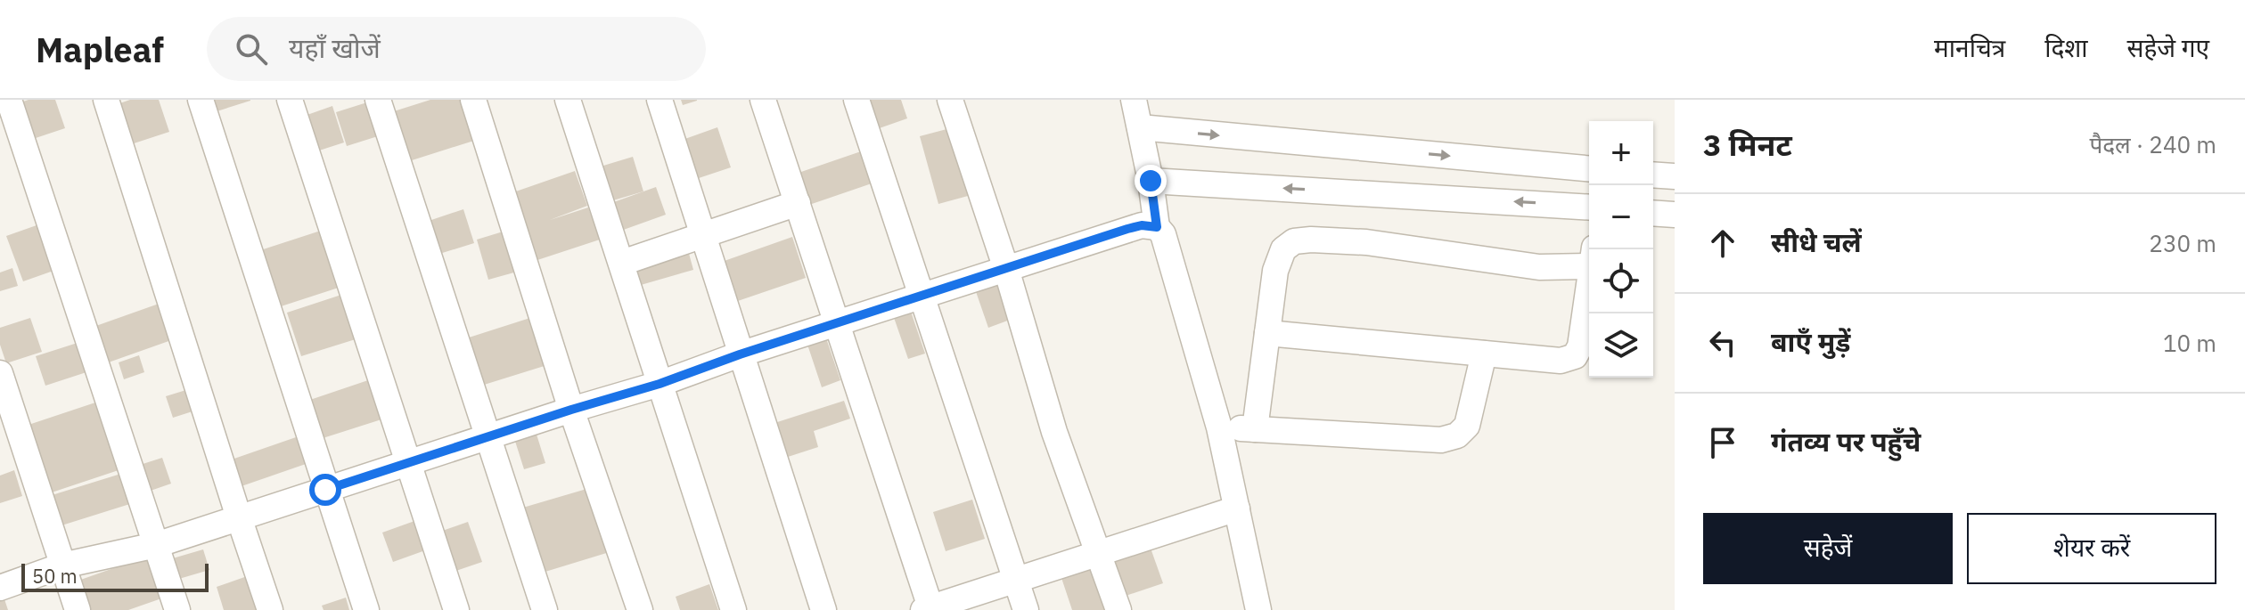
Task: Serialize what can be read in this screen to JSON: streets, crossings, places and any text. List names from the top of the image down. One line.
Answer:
{"scale_bar":"50 m","page":{"header":"Mapleaf","search":"यहाँ खोजें","nav":["मानचित्र","दिशा","सहेजे गए"],"heading":["3 मिनट","पैदल · 240 m"],"map_buttons":["+","−"],"list":[["सीधे चलें","230 m"],["बाएँ मुड़ें","10 m"],"गंतव्य पर पहुँचे"],"buttons":["सहेजें","शेयर करें"],"scale":"50 m"}}
